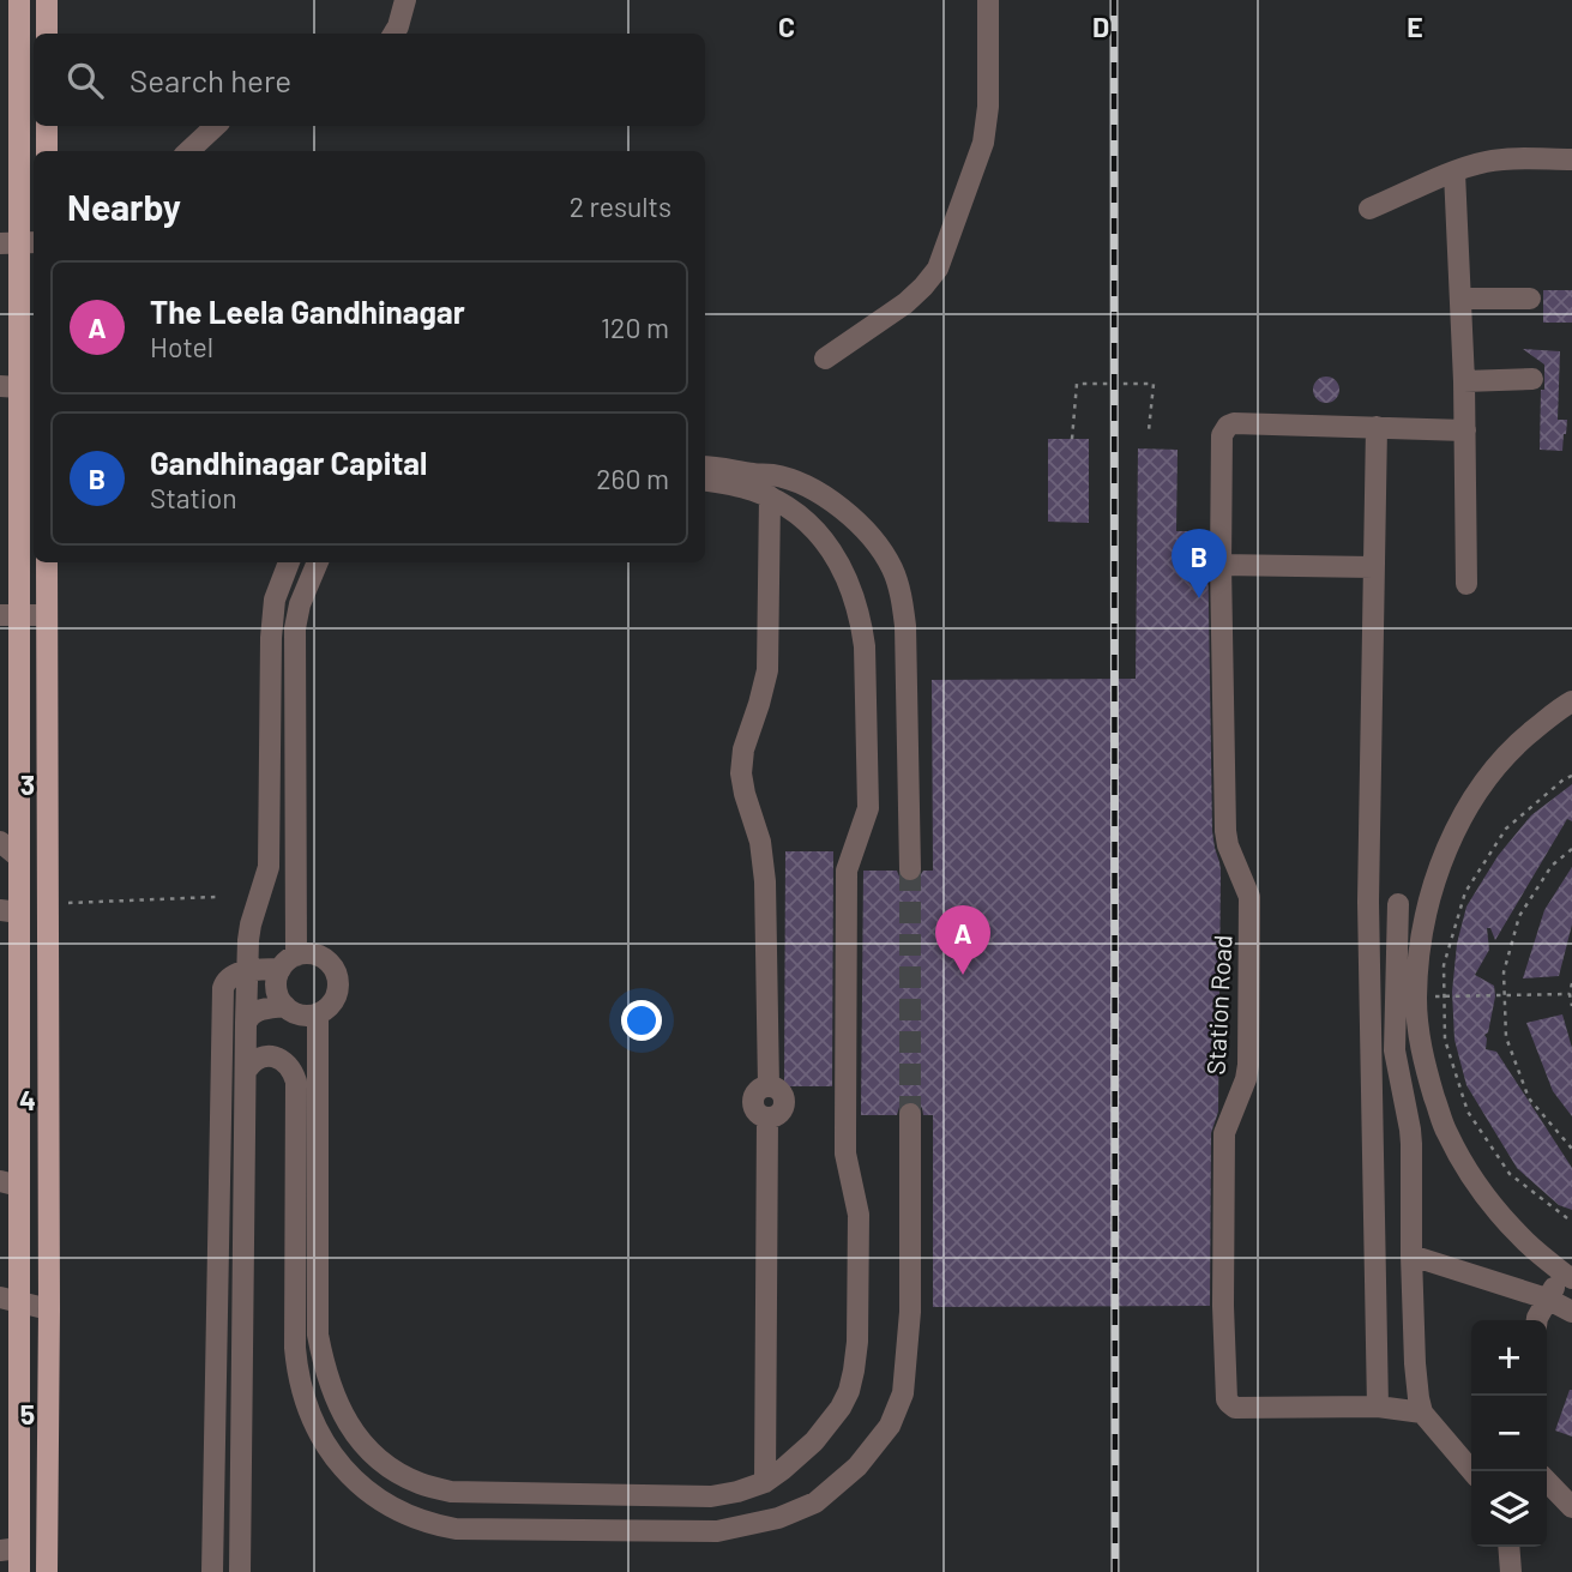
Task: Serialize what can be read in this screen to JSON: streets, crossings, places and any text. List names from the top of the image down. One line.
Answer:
{"streets":{"street":["Station Road"]},"page":{"search":"Search here","heading":["Nearby","2 results"],"list":[{"mark":"A","name":"The Leela Gandhinagar","note":"Hotel","value":"120 m"},{"mark":"B","name":"Gandhinagar Capital","note":"Station","value":"260 m"}],"pins":["B","A"],"map_buttons":["+","−"]},"grid":{"columns":["C","D","E"],"rows":["3","4","5"]}}
